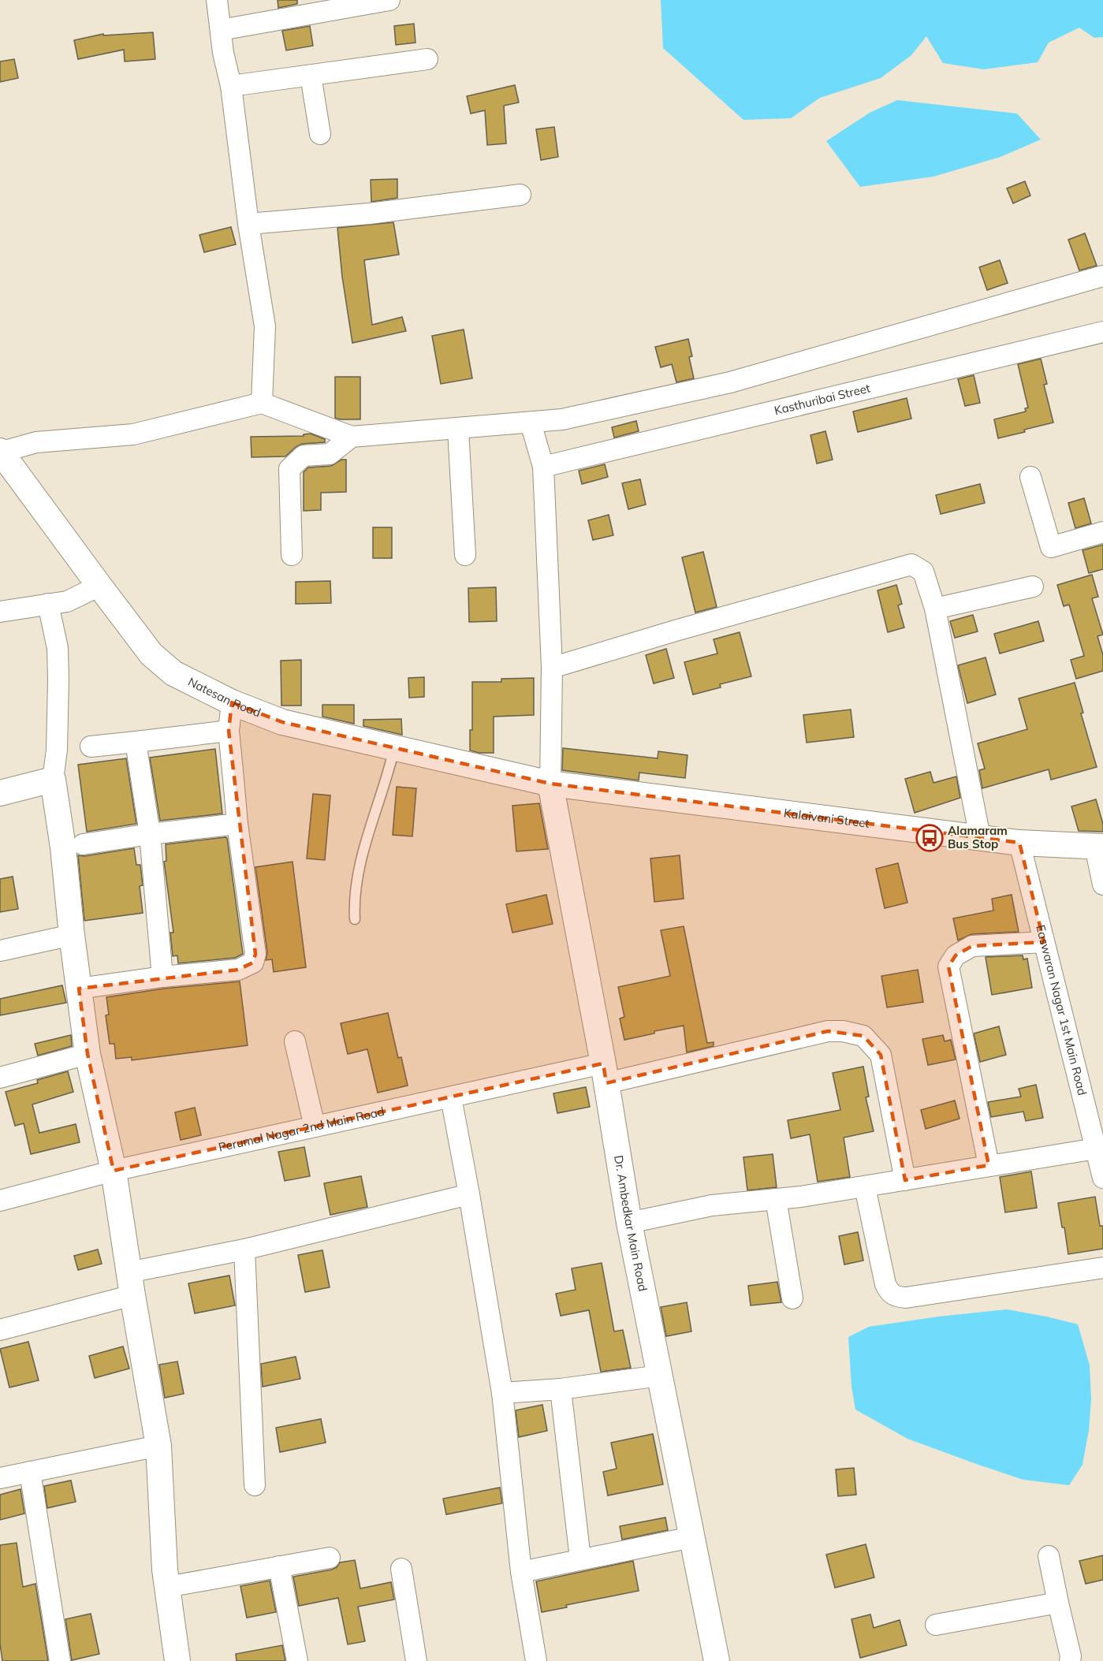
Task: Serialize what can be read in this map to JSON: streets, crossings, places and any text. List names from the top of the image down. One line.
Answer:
{"streets":{"street":["Kasthuribai Street","Natesan Road","Kalaivani Street","Easwaran Nagar 1st Main Road","Perumal Nagar 2nd Main Road","Dr. Ambedkar Main Road"]},"crossings":[["Natesan Road","Kalaivani Street"],["Natesan Road","Dr. Ambedkar Main Road"],["Kalaivani Street","Easwaran Nagar 1st Main Road"],["Kalaivani Street","Dr. Ambedkar Main Road"],["Perumal Nagar 2nd Main Road","Dr. Ambedkar Main Road"]],"places":{"bus stop":["Alamaram Bus Stop"]}}
